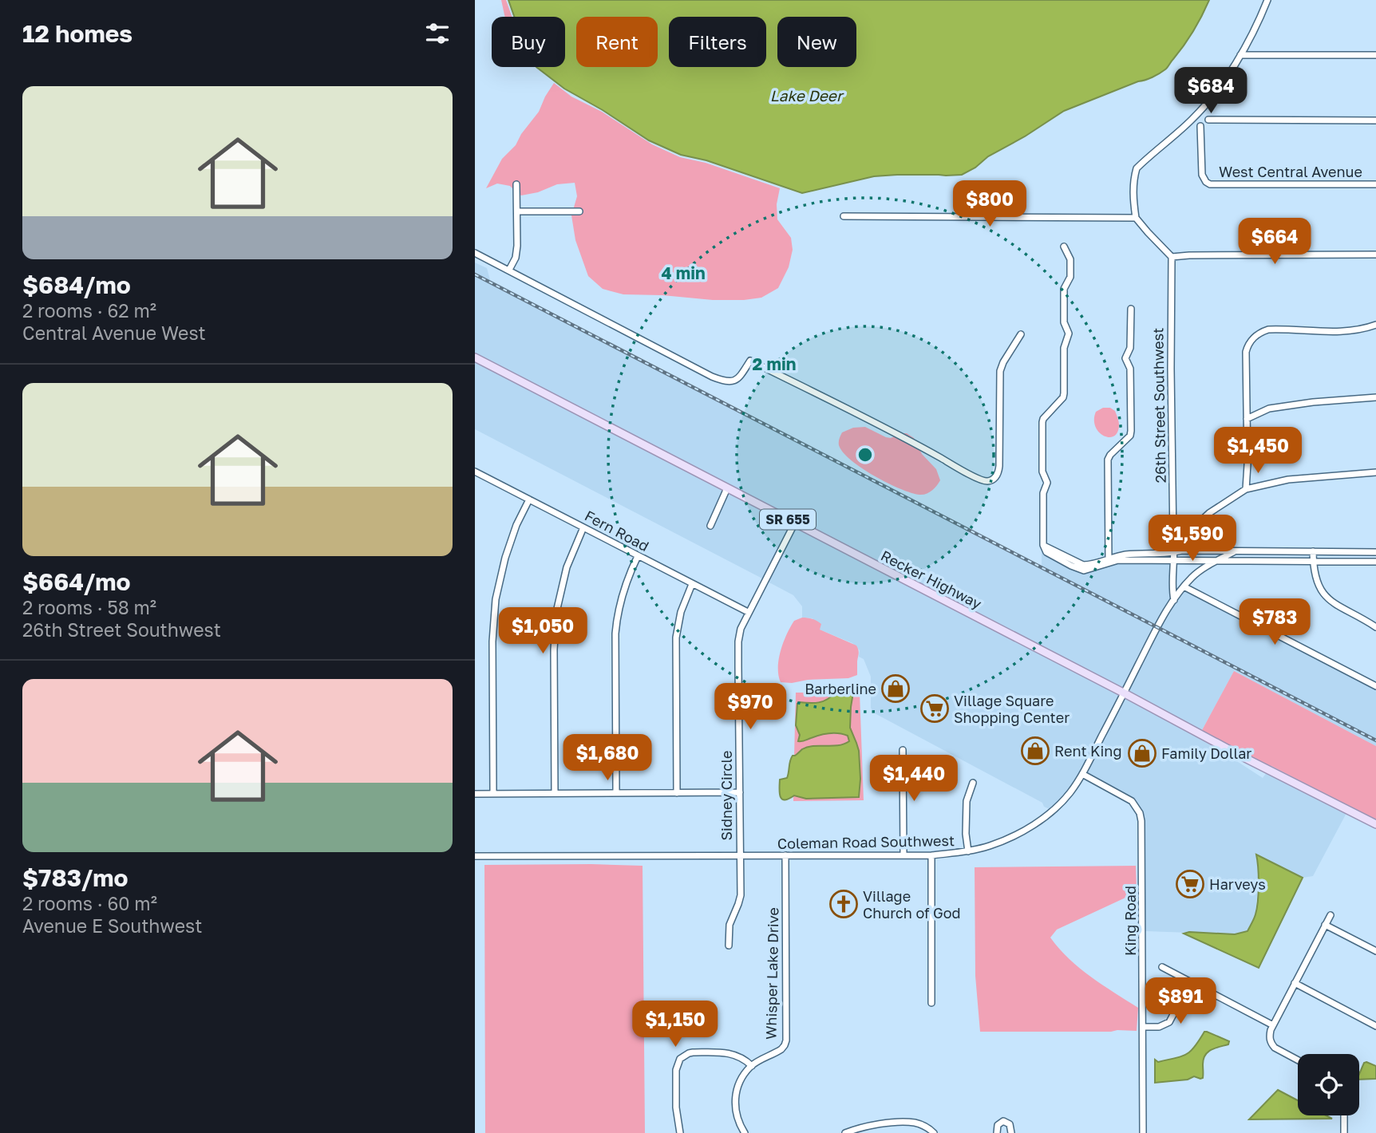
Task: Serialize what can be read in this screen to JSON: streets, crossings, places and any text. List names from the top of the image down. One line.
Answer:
{"streets":{"main road":["SR 655","Recker Highway"],"street":["West Central Avenue","26th Street Southwest","Fern Road","Sidney Circle","Coleman Road Southwest","King Road","Whisper Lake Drive"]},"crossings":[["26th Street Southwest","Coleman Road Southwest"],["Fern Road","Sidney Circle"],["Recker Highway","Sidney Circle"],["Recker Highway","Coleman Road Southwest"],["Sidney Circle","Coleman Road Southwest"],["Coleman Road Southwest","King Road"],["Coleman Road Southwest","Whisper Lake Drive"]],"water":["Lake Deer"],"places":{"shop":["Barberline","Rent King","Family Dollar"],"supermarket":["Village Square Shopping Center","Harveys"],"church":["Village Church of God"]},"page":{"heading":"12 homes","chip":["Buy","Rent","Filters","New"],"list":[{"name":"$684/mo","note":"2 rooms · 62 m² · Central Avenue West"},{"name":"$664/mo","note":"2 rooms · 58 m² · 26th Street Southwest"},{"name":"$783/mo","note":"2 rooms · 60 m² · Avenue E Southwest"}],"price":["$684","$800","$664","$1,450","$1,590","$783","$1,050","$970","$1,680","$1,440","$891","$1,150"]},"rings":["4 min","2 min"]}
